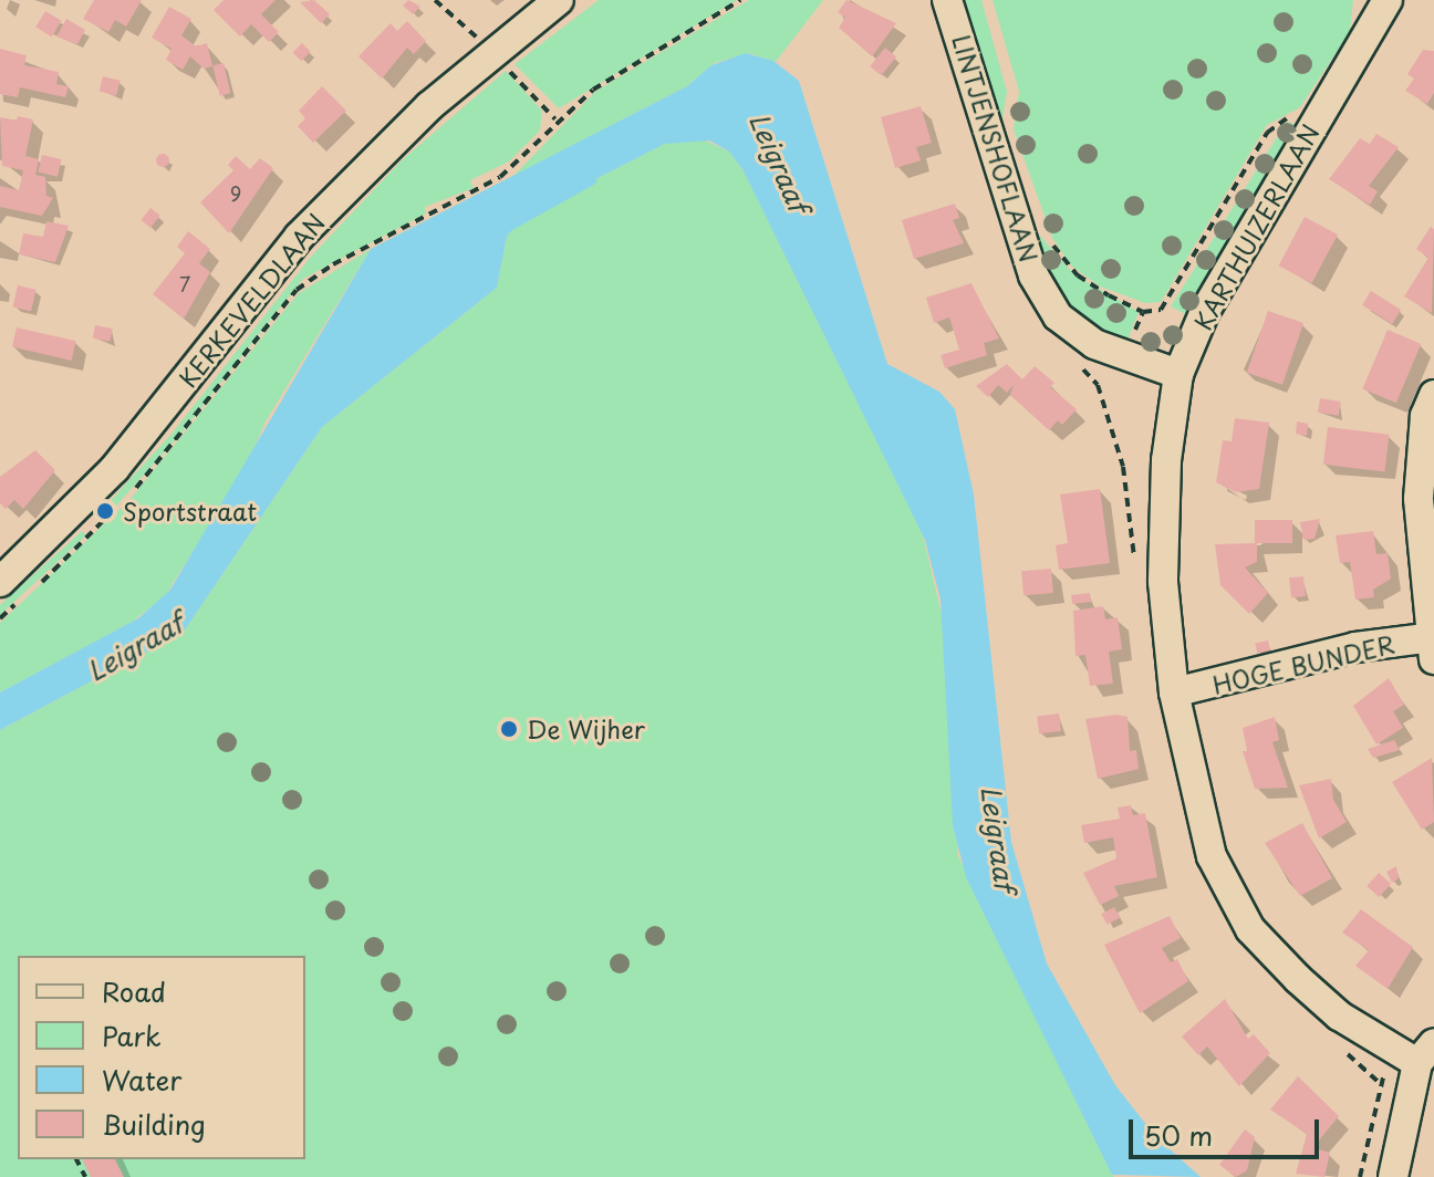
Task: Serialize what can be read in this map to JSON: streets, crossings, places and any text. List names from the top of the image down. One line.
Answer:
{"streets":{"street":["LINTJENSHOFLAAN","KARTHUIZERLAAN","KERKEVELDLAAN","HOGE BUNDER"]},"crossings":[["LINTJENSHOFLAAN","KARTHUIZERLAAN"],["KARTHUIZERLAAN","HOGE BUNDER"]],"water":["Leigraaf"],"places":["Sportstraat","De Wijher"],"house_numbers":["9","7"],"legend":["Road","Park","Water","Building"],"scale_bar":"50 m"}
